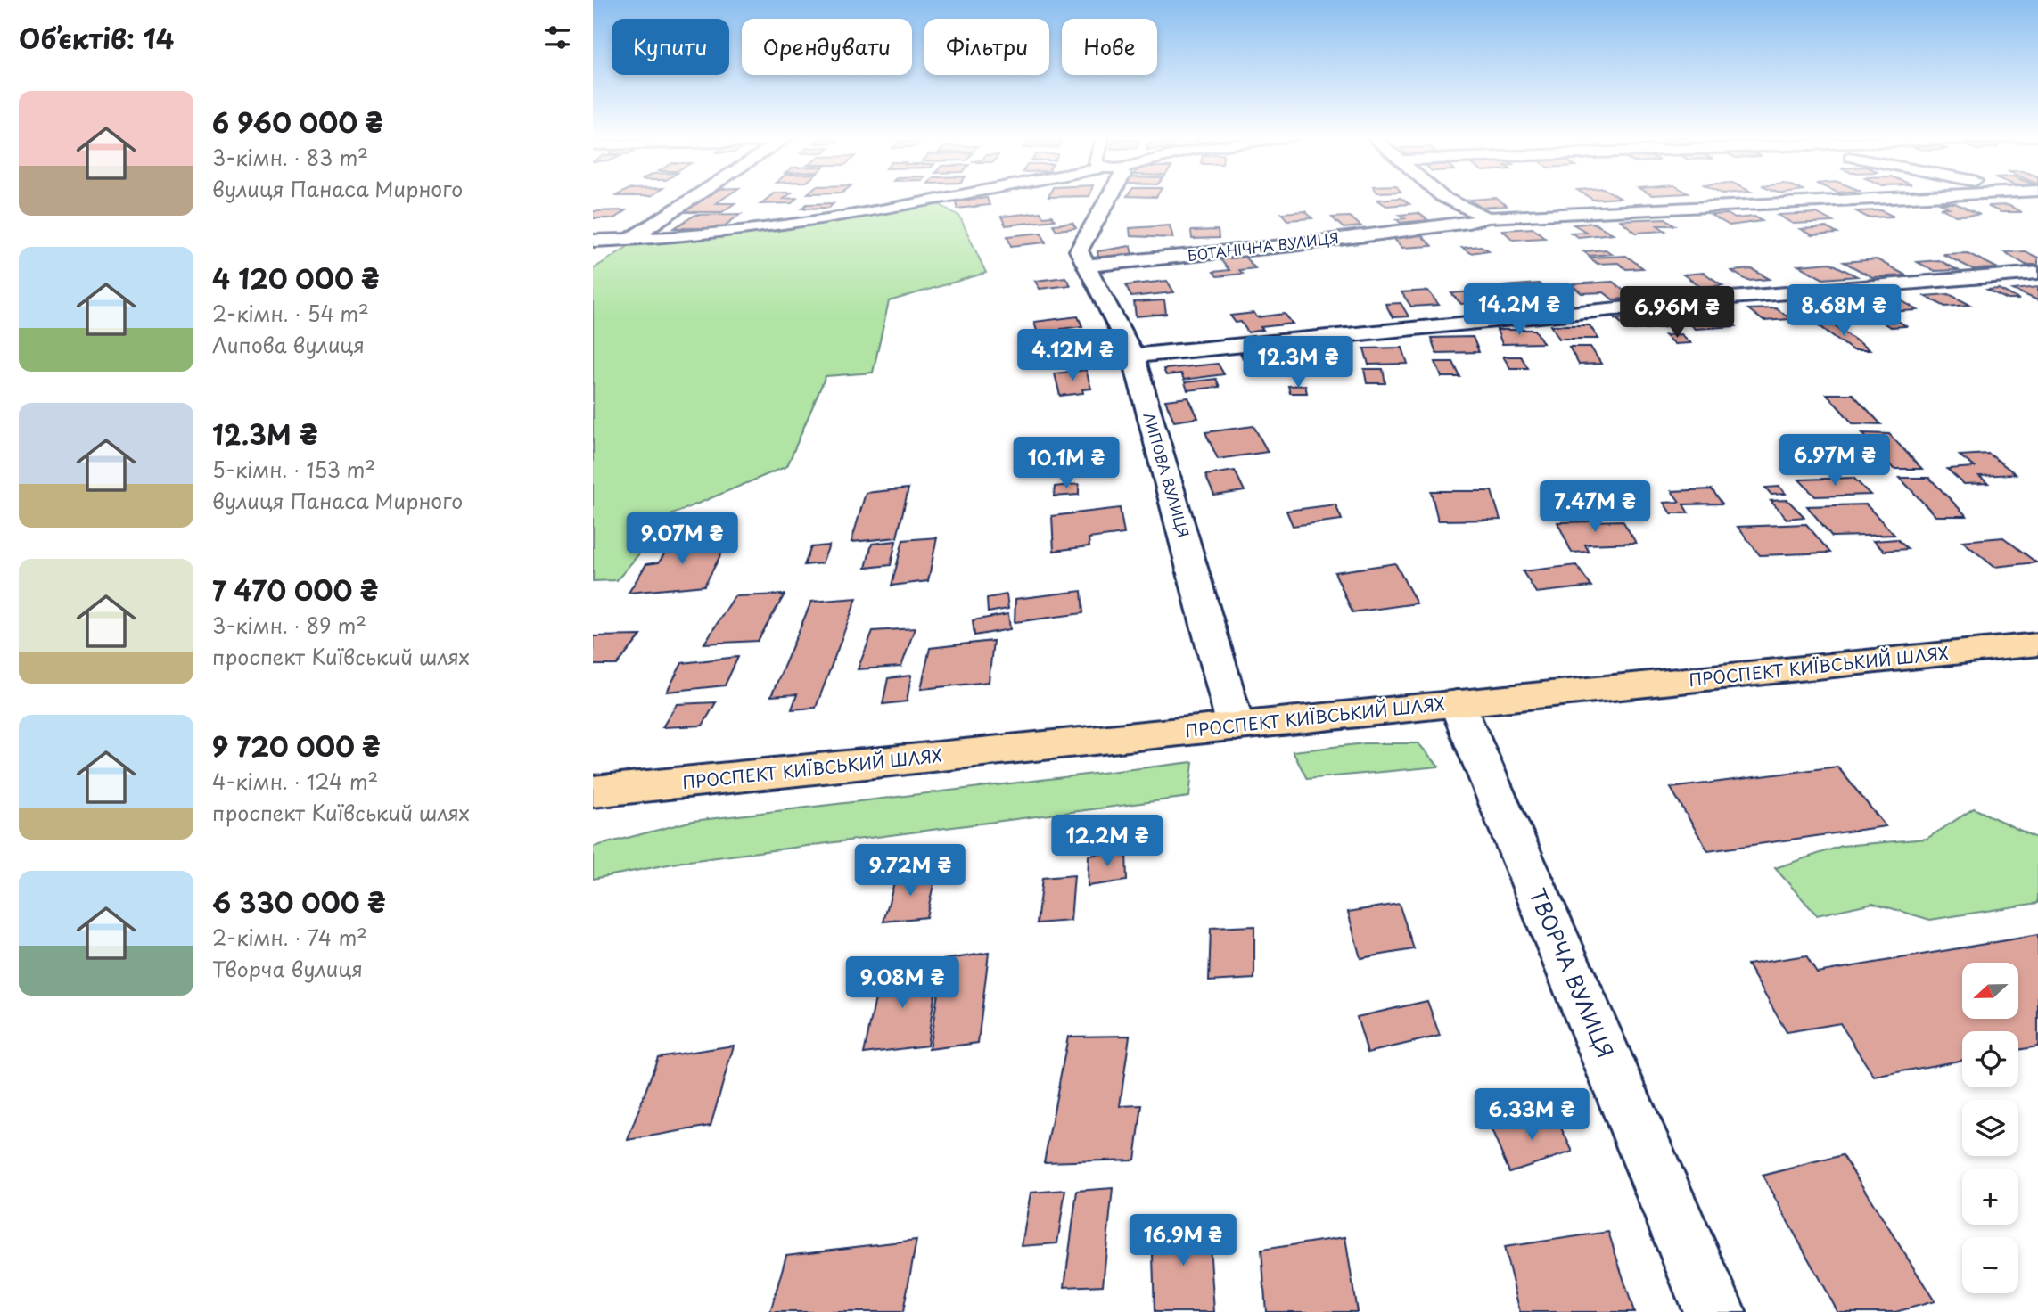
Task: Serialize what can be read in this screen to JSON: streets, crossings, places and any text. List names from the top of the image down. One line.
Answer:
{"streets":{"main road":["ПРОСПЕКТ КИЇВСЬКИЙ ШЛЯХ"],"street":["БОТАНІЧНА ВУЛИЦЯ","ЛИПОВА ВУЛИЦЯ","ТВОРЧА ВУЛИЦЯ"]},"crossings":[["БОТАНІЧНА ВУЛИЦЯ","ЛИПОВА ВУЛИЦЯ"],["ЛИПОВА ВУЛИЦЯ","ПРОСПЕКТ КИЇВСЬКИЙ ШЛЯХ"],["ПРОСПЕКТ КИЇВСЬКИЙ ШЛЯХ","ТВОРЧА ВУЛИЦЯ"]],"north":"left","page":{"heading":"Об’єктів: 14","chip":["Купити","Орендувати","Фільтри","Нове"],"list":[{"name":"6 960 000 ₴","note":"3-кімн. · 83 m² · вулиця Панаса Мирного"},{"name":"4 120 000 ₴","note":"2-кімн. · 54 m² · Липова вулиця"},{"name":"12.3M ₴","note":"5-кімн. · 153 m² · вулиця Панаса Мирного"},{"name":"7 470 000 ₴","note":"3-кімн. · 89 m² · проспект Київський шлях"},{"name":"9 720 000 ₴","note":"4-кімн. · 124 m² · проспект Київський шлях"},{"name":"6 330 000 ₴","note":"2-кімн. · 74 m² · Творча вулиця"}],"price":["14.2M ₴","8.68M ₴","6.96M ₴","4.12M ₴","12.3M ₴","6.97M ₴","10.1M ₴","7.47M ₴","9.07M ₴","12.2M ₴","9.72M ₴","9.08M ₴","6.33M ₴","16.9M ₴"],"map_buttons":["+","−"]}}
